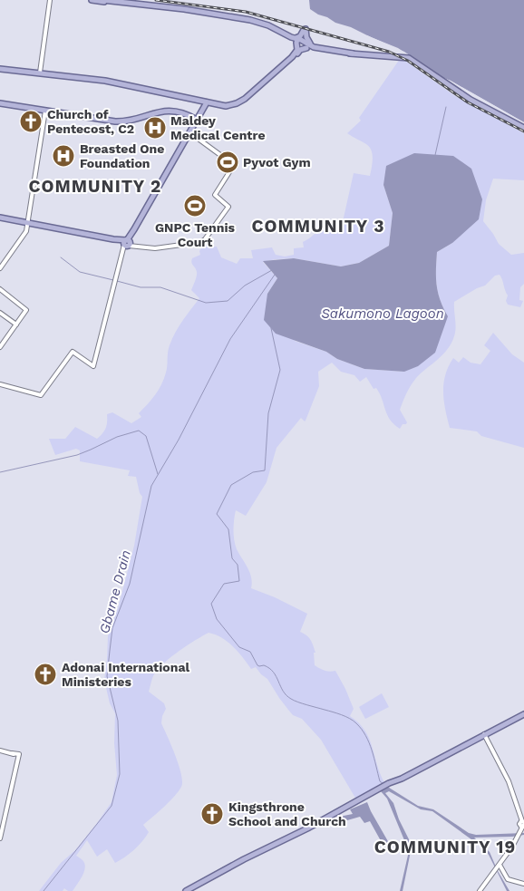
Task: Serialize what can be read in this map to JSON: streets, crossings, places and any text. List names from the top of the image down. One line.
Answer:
{"districts":["COMMUNITY 2","COMMUNITY 3","COMMUNITY 19"],"water":["Sakumono Lagoon","Gbame Drain"],"places":{"church":["Church of Pentecost, C2","Adonai International Ministeries","Kingsthrone School and Church"],"hospital":["Maldey Medical Centre","Breasted One Foundation"],"sports":["Pyvot Gym","GNPC Tennis Court"]}}
